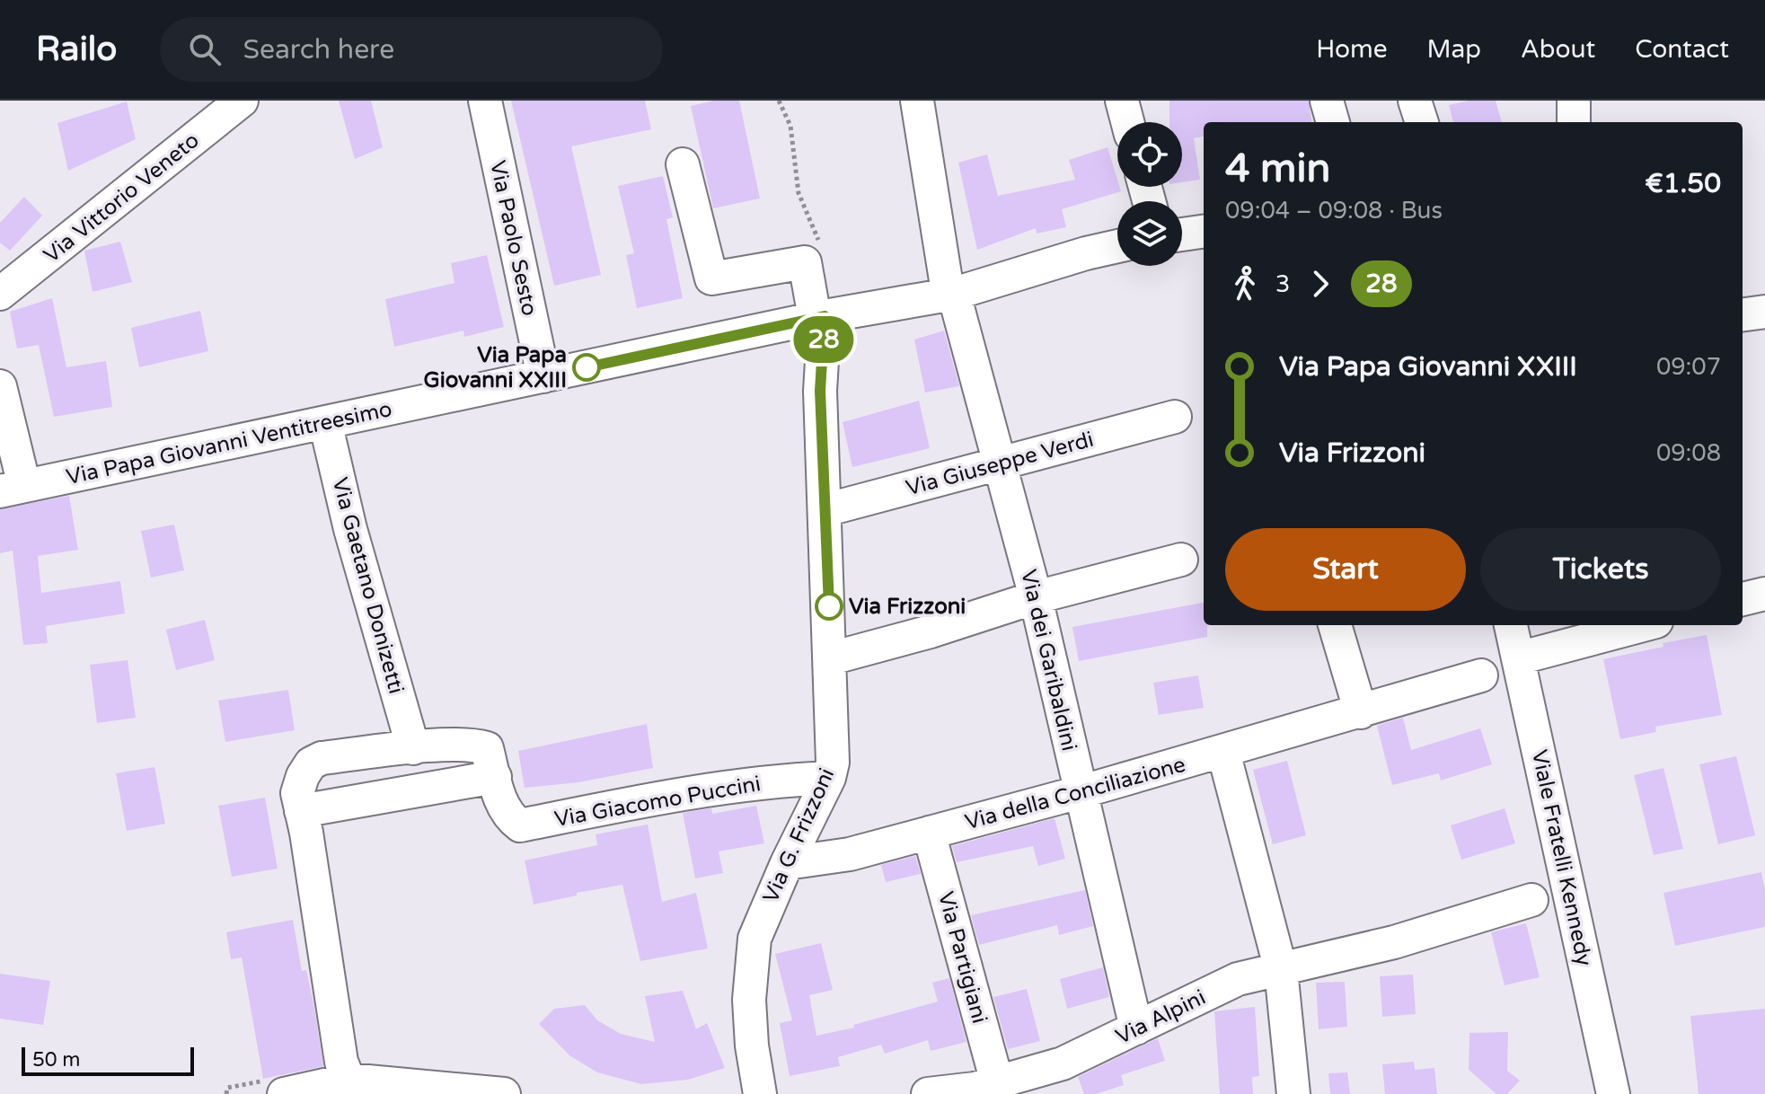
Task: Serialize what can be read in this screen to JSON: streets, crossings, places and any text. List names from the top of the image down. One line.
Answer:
{"streets":{"street":["Via Vittorio Veneto","Via Paolo Sesto","Via Papa Giovanni Ventitreesimo","Via Giuseppe Verdi","Via Gaetano Donizetti","Via dei Garibaldini","Via della Conciliazione","Via Giacomo Puccini","Via G. Frizzoni","Viale Fratelli Kennedy","Via Partigiani","Via Alpini"]},"crossings":[["Via Paolo Sesto","Via Papa Giovanni Ventitreesimo"],["Via Papa Giovanni Ventitreesimo","Via Gaetano Donizetti"],["Via Papa Giovanni Ventitreesimo","Via dei Garibaldini"],["Via Papa Giovanni Ventitreesimo","Via G. Frizzoni"],["Via Giuseppe Verdi","Via dei Garibaldini"],["Via Giuseppe Verdi","Via G. Frizzoni"],["Via Gaetano Donizetti","Via Giacomo Puccini"],["Via dei Garibaldini","Via della Conciliazione"],["Via dei Garibaldini","Via Alpini"],["Via della Conciliazione","Via G. Frizzoni"],["Via della Conciliazione","Via Partigiani"],["Via Giacomo Puccini","Via G. Frizzoni"],["Via Partigiani","Via Alpini"]],"places":["Via Papa Giovanni XXIII","Via Frizzoni"],"lines":["bus line 28"],"scale_bar":"50 m","page":{"header":"Railo","search":"Search here","nav":["Home","Map","About","Contact"],"on_map":"28","heading":["4 min","09:04 – 09:08 · Bus","€1.50"],"legs":["3","28"],"list":[{"name":"Via Papa Giovanni XXIII","value":"09:07"},{"name":"Via Frizzoni","value":"09:08"}],"buttons":["Start","Tickets"],"scale":"50 m"}}
